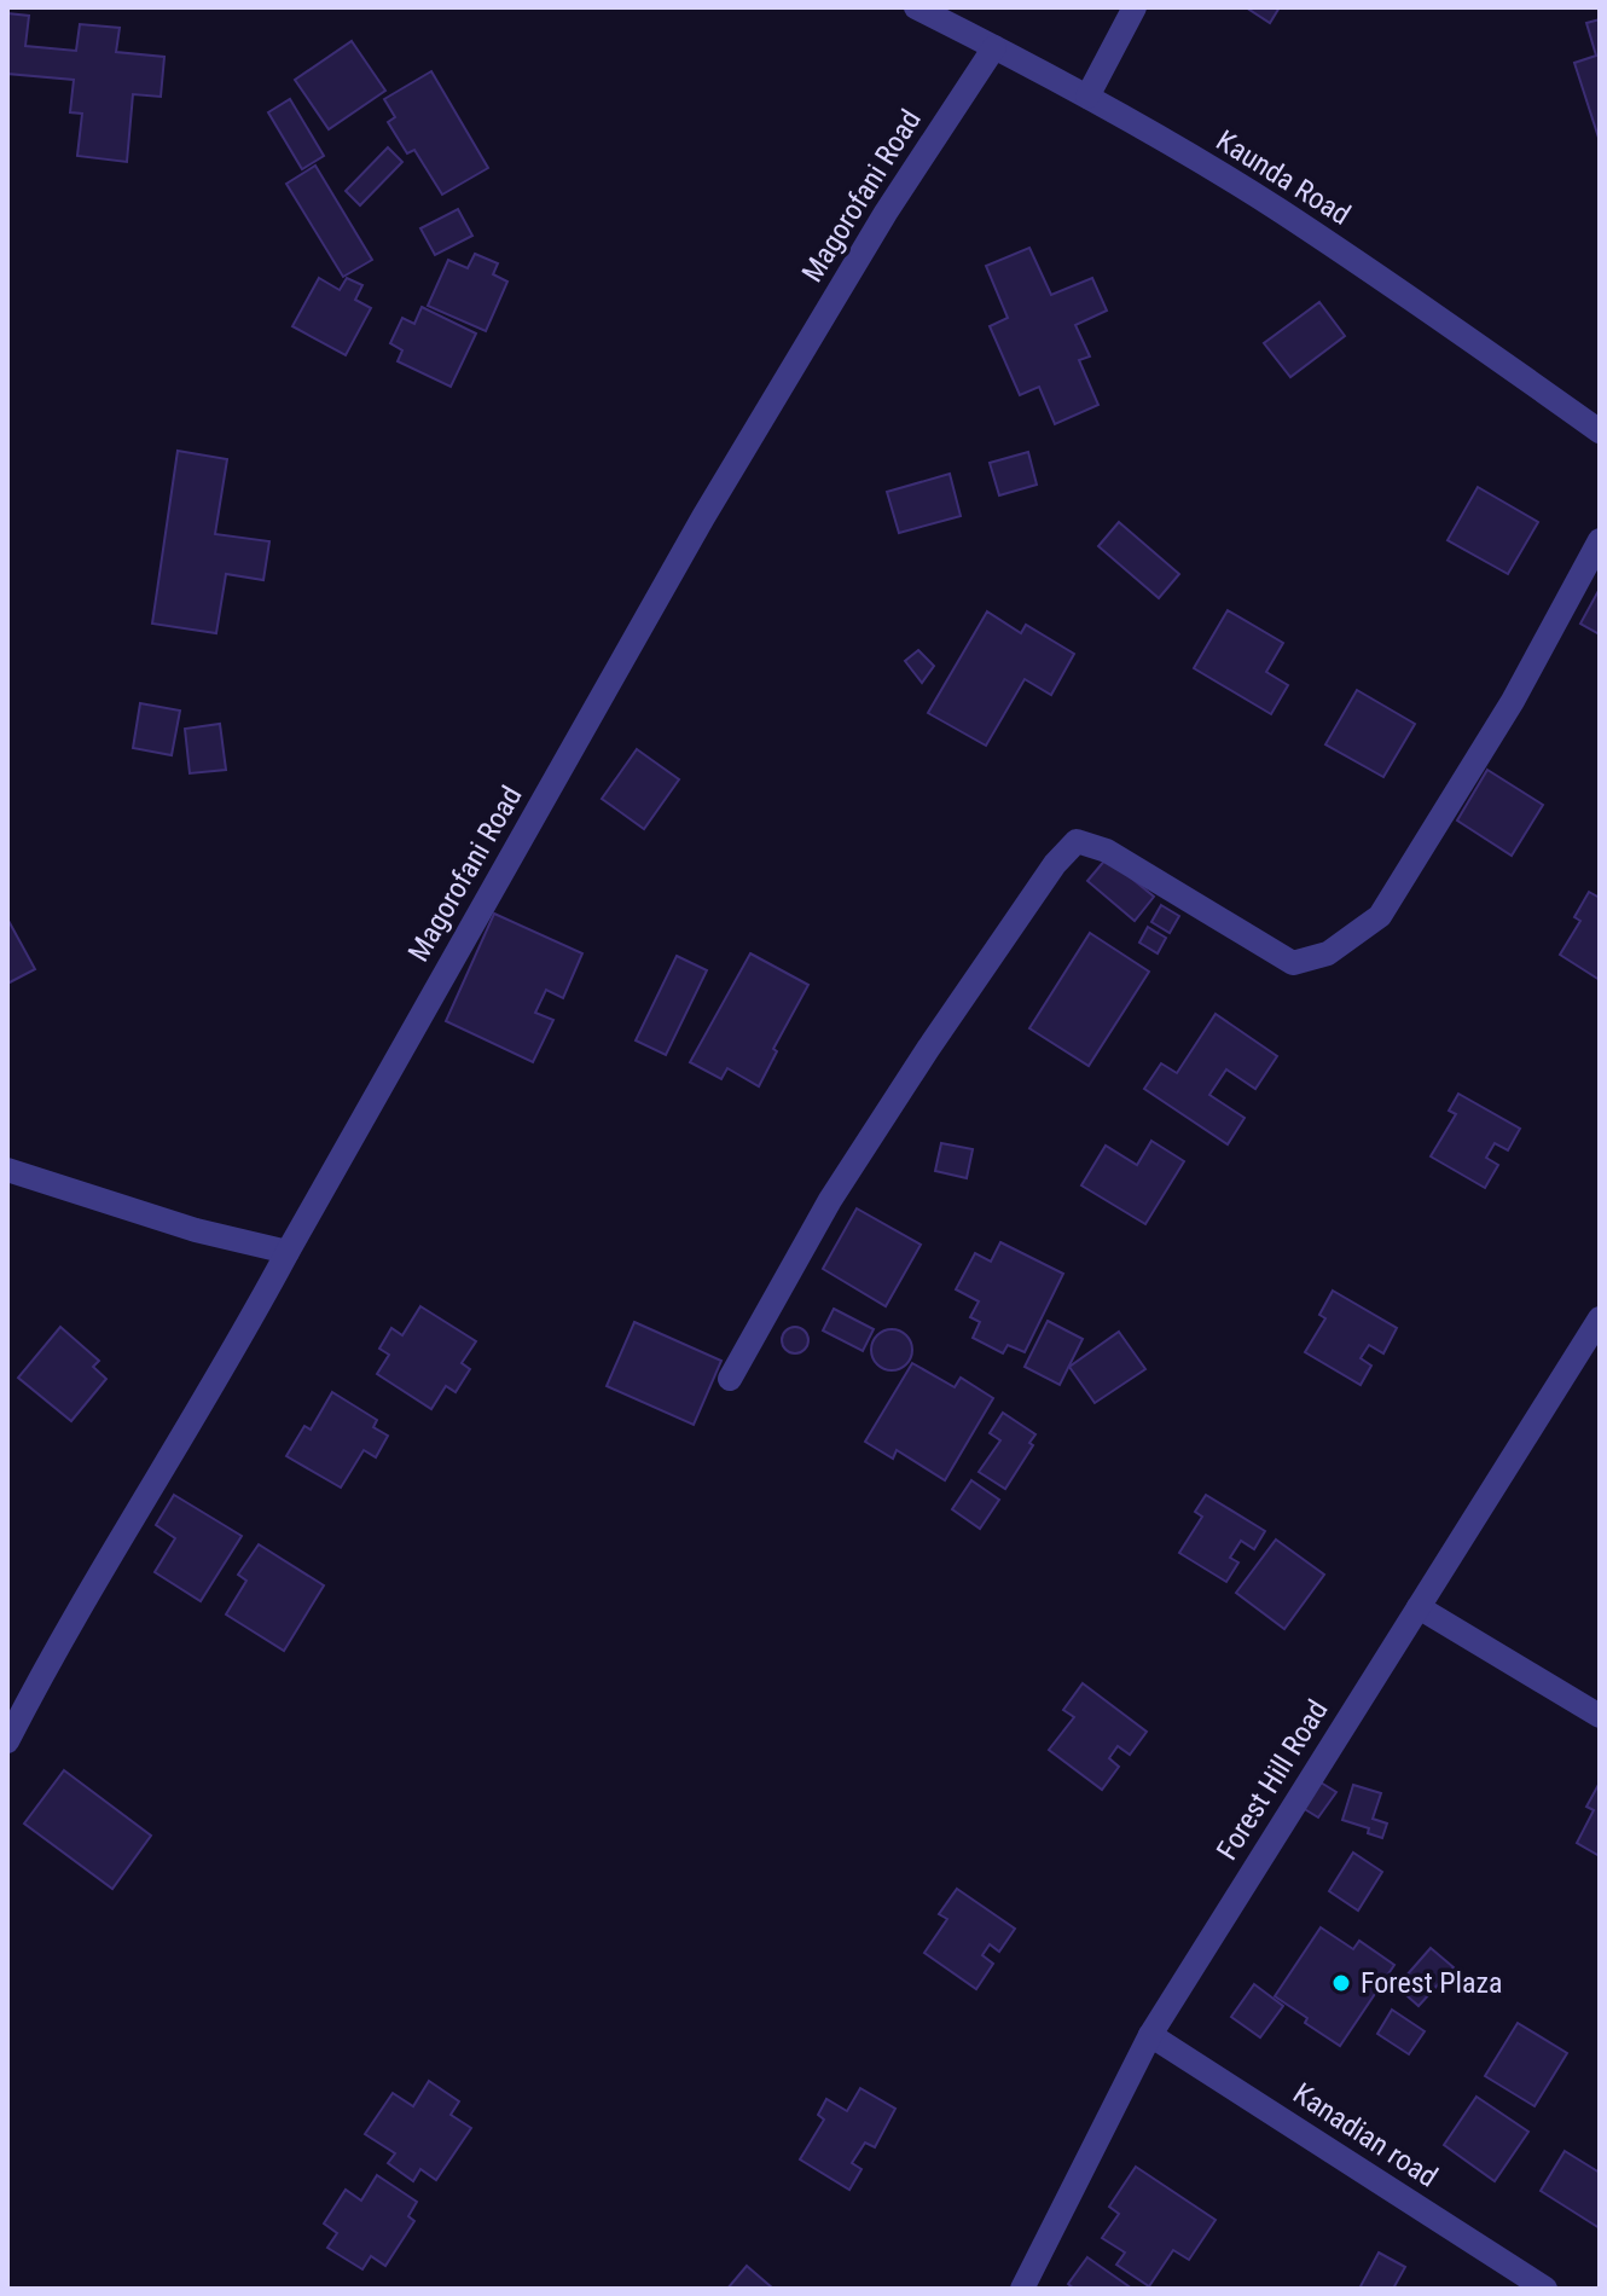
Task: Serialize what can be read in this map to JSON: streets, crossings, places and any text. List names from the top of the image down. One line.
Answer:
{"streets":{"street":["Kaunda Road","Magorofani Road","Forest Hill Road","Kanadian road"]},"crossings":[["Kaunda Road","Magorofani Road"],["Forest Hill Road","Kanadian road"]],"places":["Forest Plaza"]}
